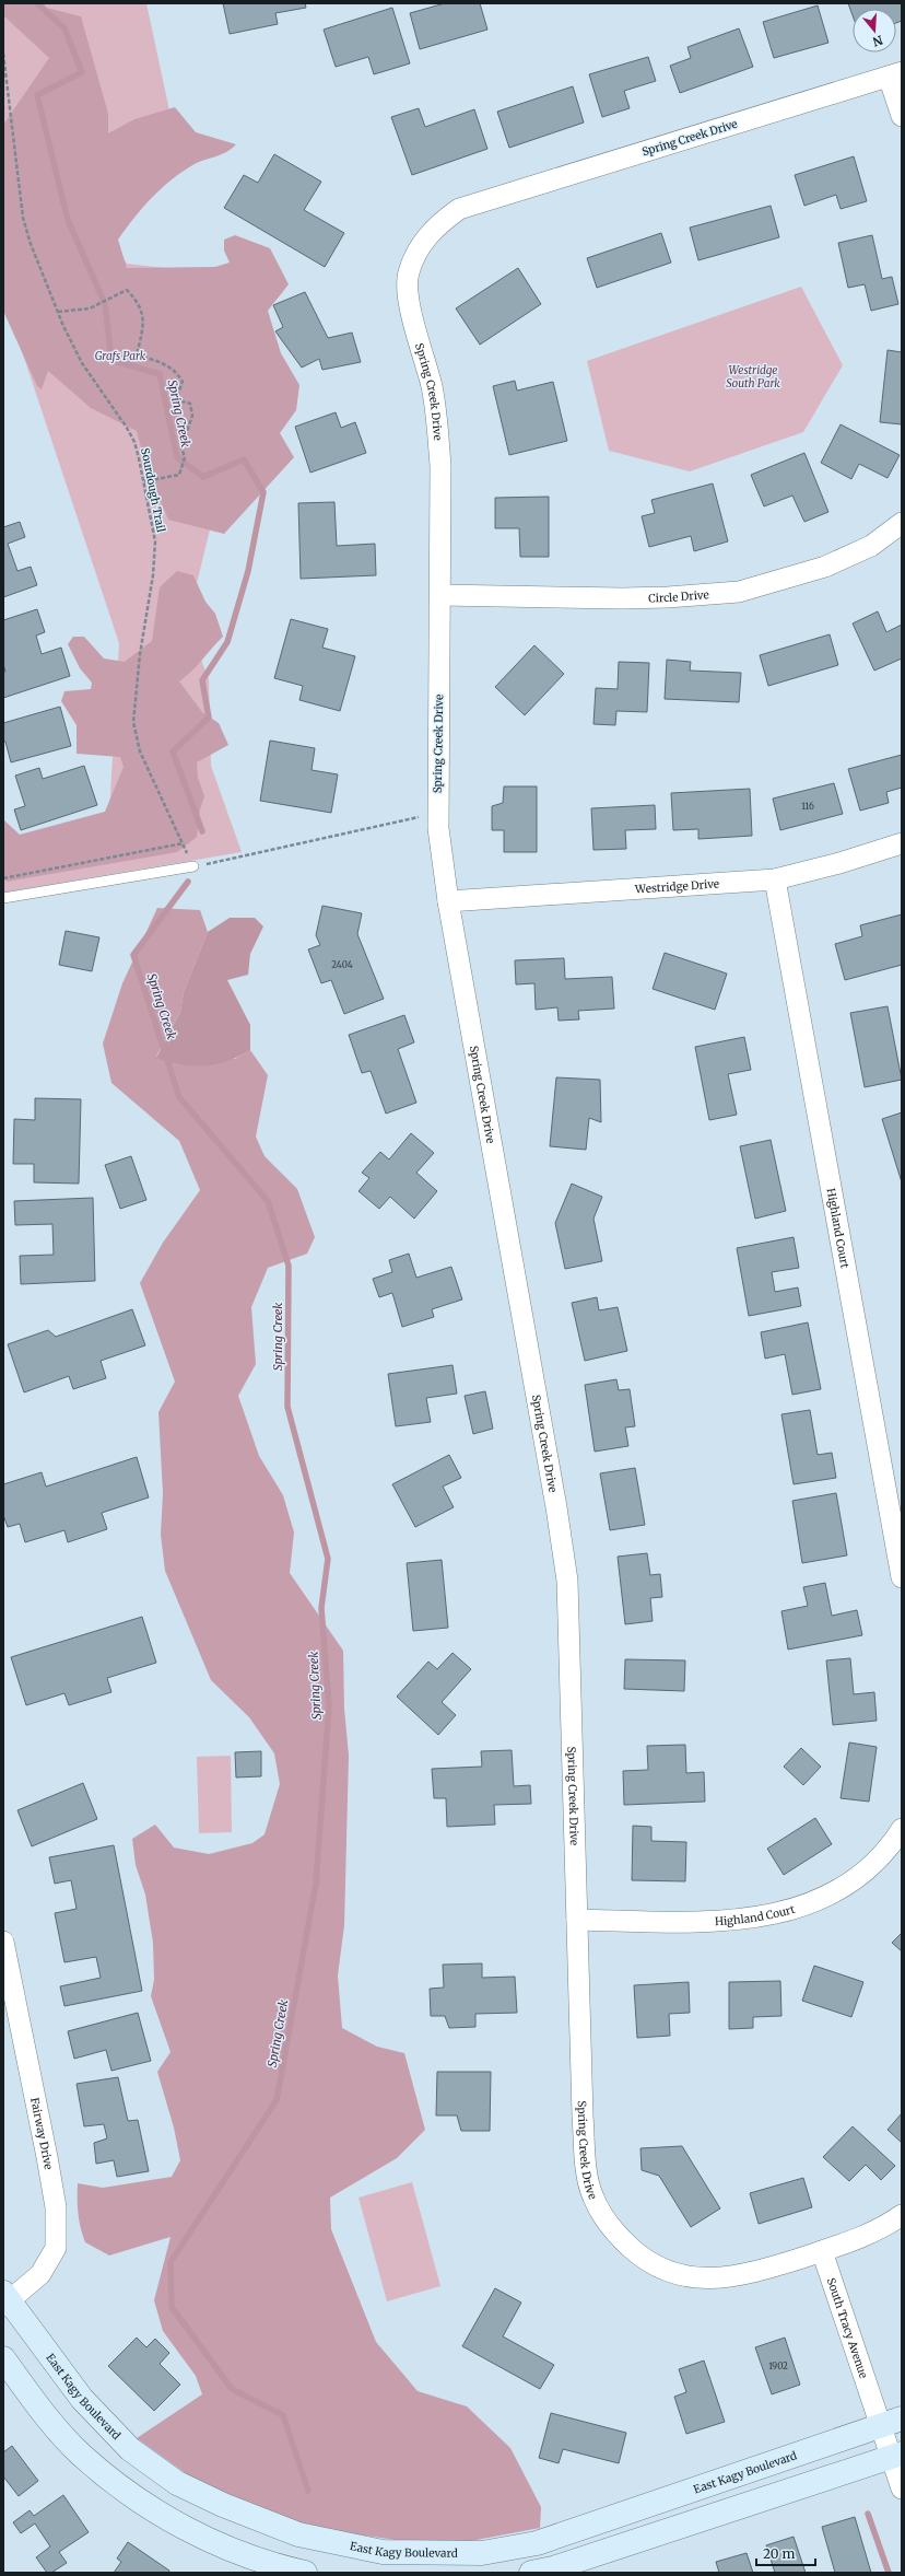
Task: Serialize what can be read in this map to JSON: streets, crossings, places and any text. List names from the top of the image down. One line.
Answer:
{"streets":{"main road":["East Kagy Boulevard"],"street":["Spring Creek Drive","Circle Drive","Westridge Drive","Highland Court","Fairway Drive","South Tracy Avenue"],"path":["Sourdough Trail"]},"crossings":[["Spring Creek Drive","Circle Drive"],["Spring Creek Drive","Westridge Drive"],["Spring Creek Drive","Highland Court"],["Spring Creek Drive","South Tracy Avenue"],["Westridge Drive","Highland Court"],["Fairway Drive","East Kagy Boulevard"],["South Tracy Avenue","East Kagy Boulevard"]],"water":["Spring Creek"],"parks":["Grafs Park","Westridge South Park"],"house_numbers":["116","2404","1902"],"scale_bar":"20 m","north":"bottom"}
